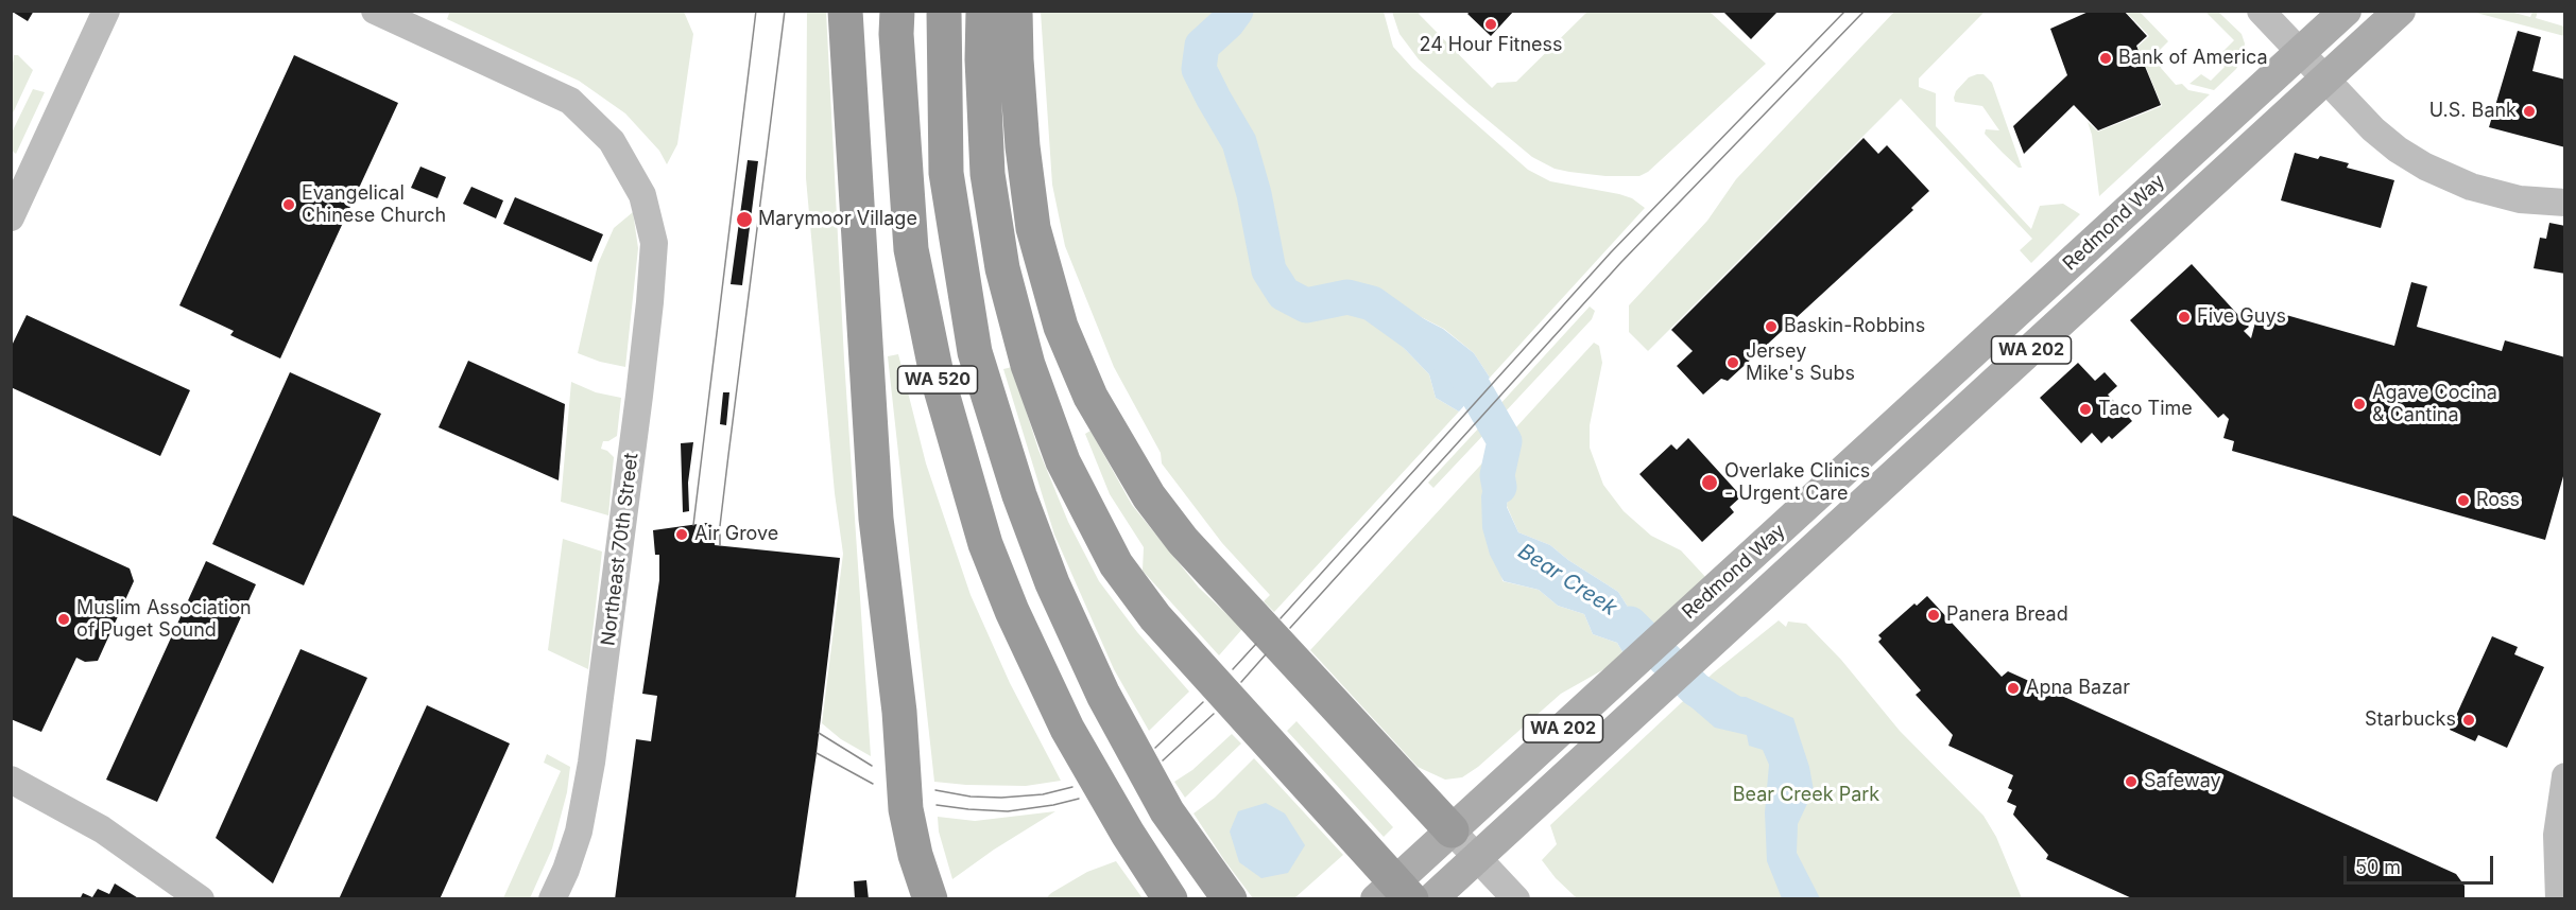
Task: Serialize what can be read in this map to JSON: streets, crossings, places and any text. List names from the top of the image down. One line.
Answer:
{"streets":{"highway":["WA 520"],"main road":["Redmond Way","WA 202"],"street":["Northeast 70th Street"]},"water":["Bear Creek"],"parks":["Bear Creek Park"],"places":["24 Hour Fitness","Bank of America","U.S. Bank","Evangelical Chinese Church","Marymoor Village","Five Guys","Baskin-Robbins","Jersey Mike's Subs","Agave Cocina & Cantina","Taco Time","Overlake Clinics - Urgent Care","Ross","Air Grove","Panera Bread","Muslim Association of Puget Sound","Apna Bazar","Starbucks","Safeway"],"scale_bar":"50 m"}
